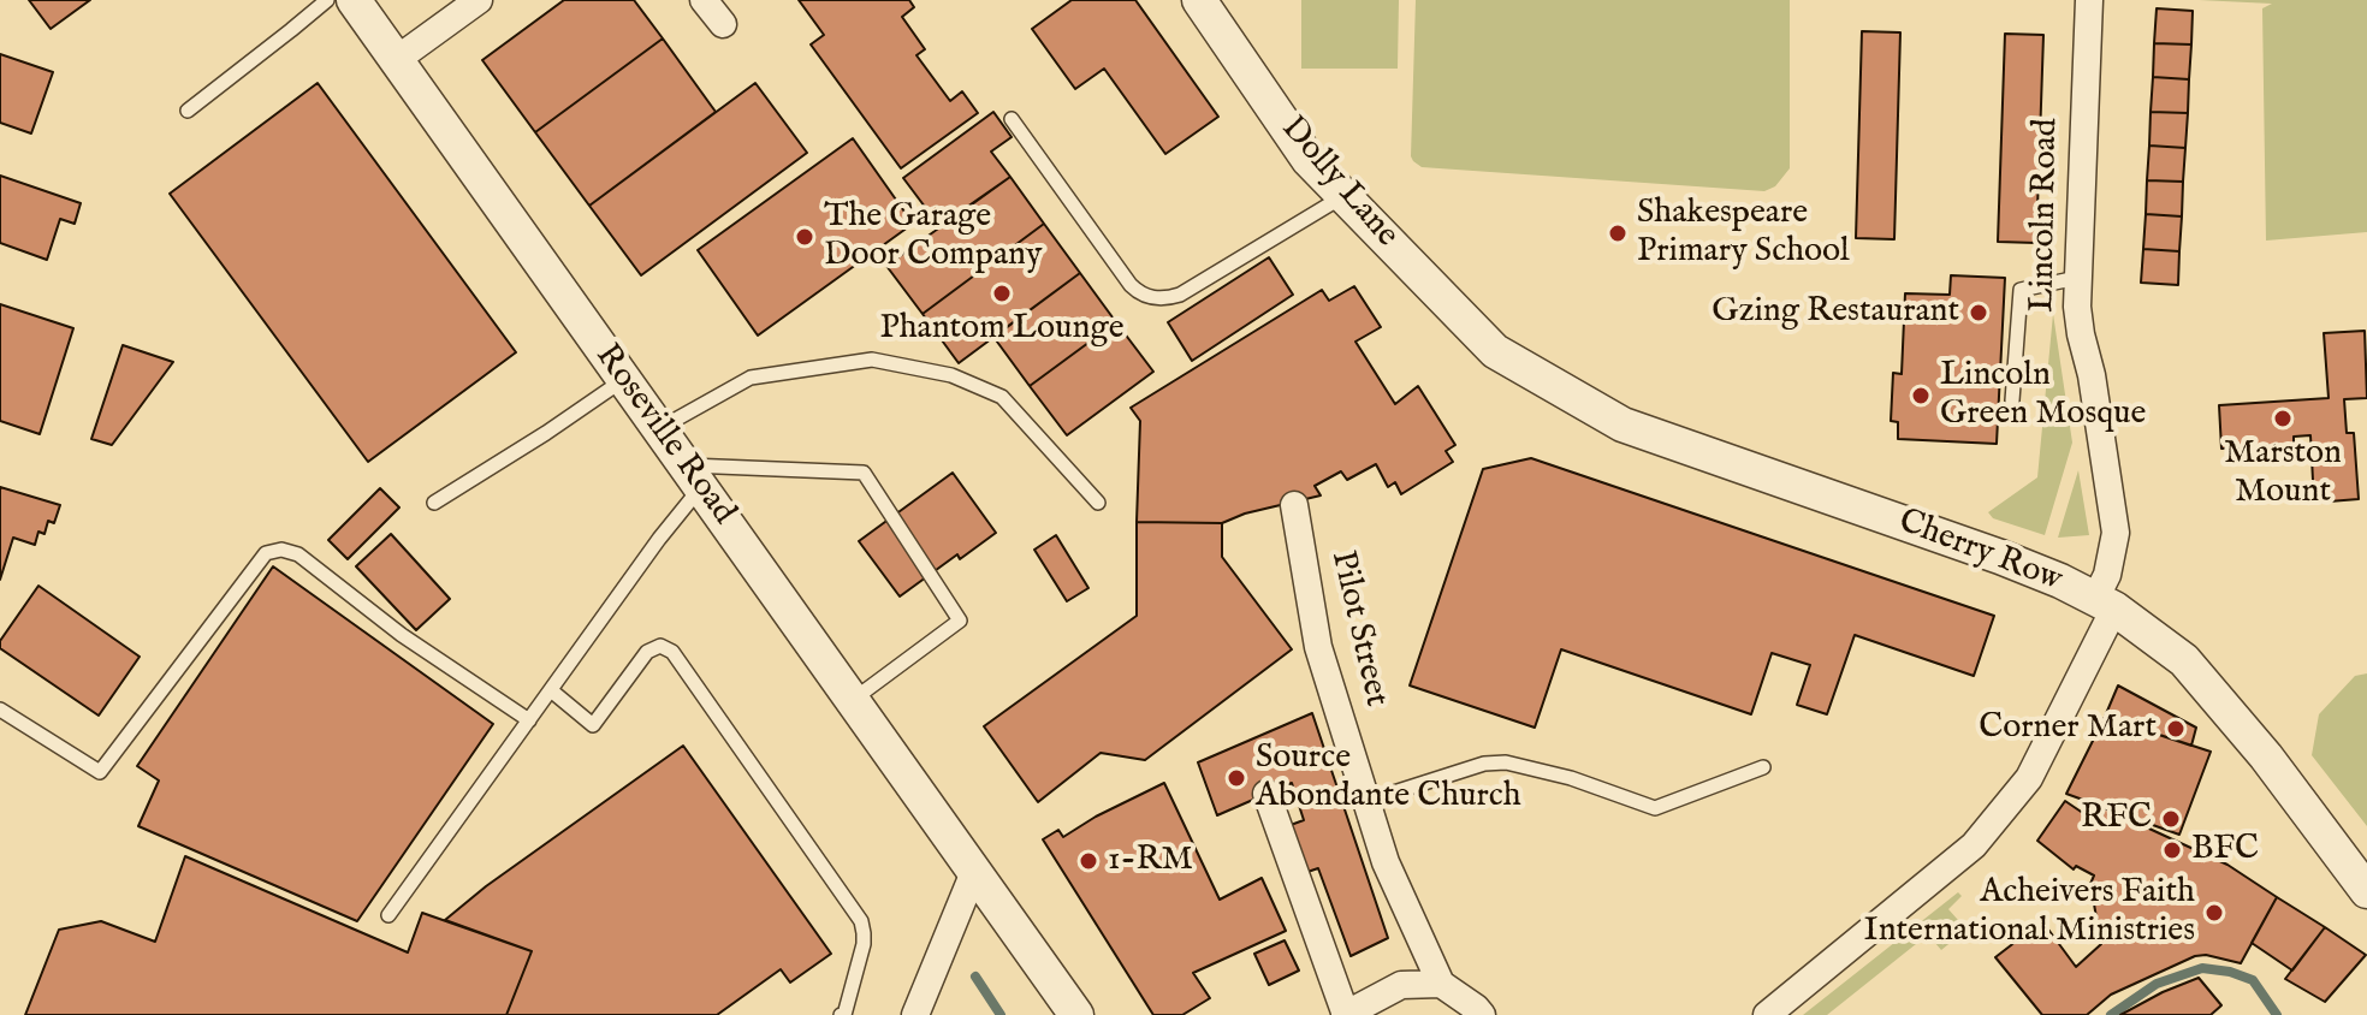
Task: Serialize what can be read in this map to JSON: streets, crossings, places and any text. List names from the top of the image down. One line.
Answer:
{"streets":{"street":["Dolly Lane","Lincoln Road","Roseville Road","Cherry Row","Pilot Street"]},"crossings":[["Dolly Lane","Cherry Row"],["Lincoln Road","Cherry Row"]],"places":["Shakespeare Primary School","The Garage Door Company","Phantom Lounge","Gzing Restaurant","Lincoln Green Mosque","Marston Mount","Corner Mart","Source Abondante Church","RFC","BFC","1-RM","Acheivers Faith International Ministries"]}
